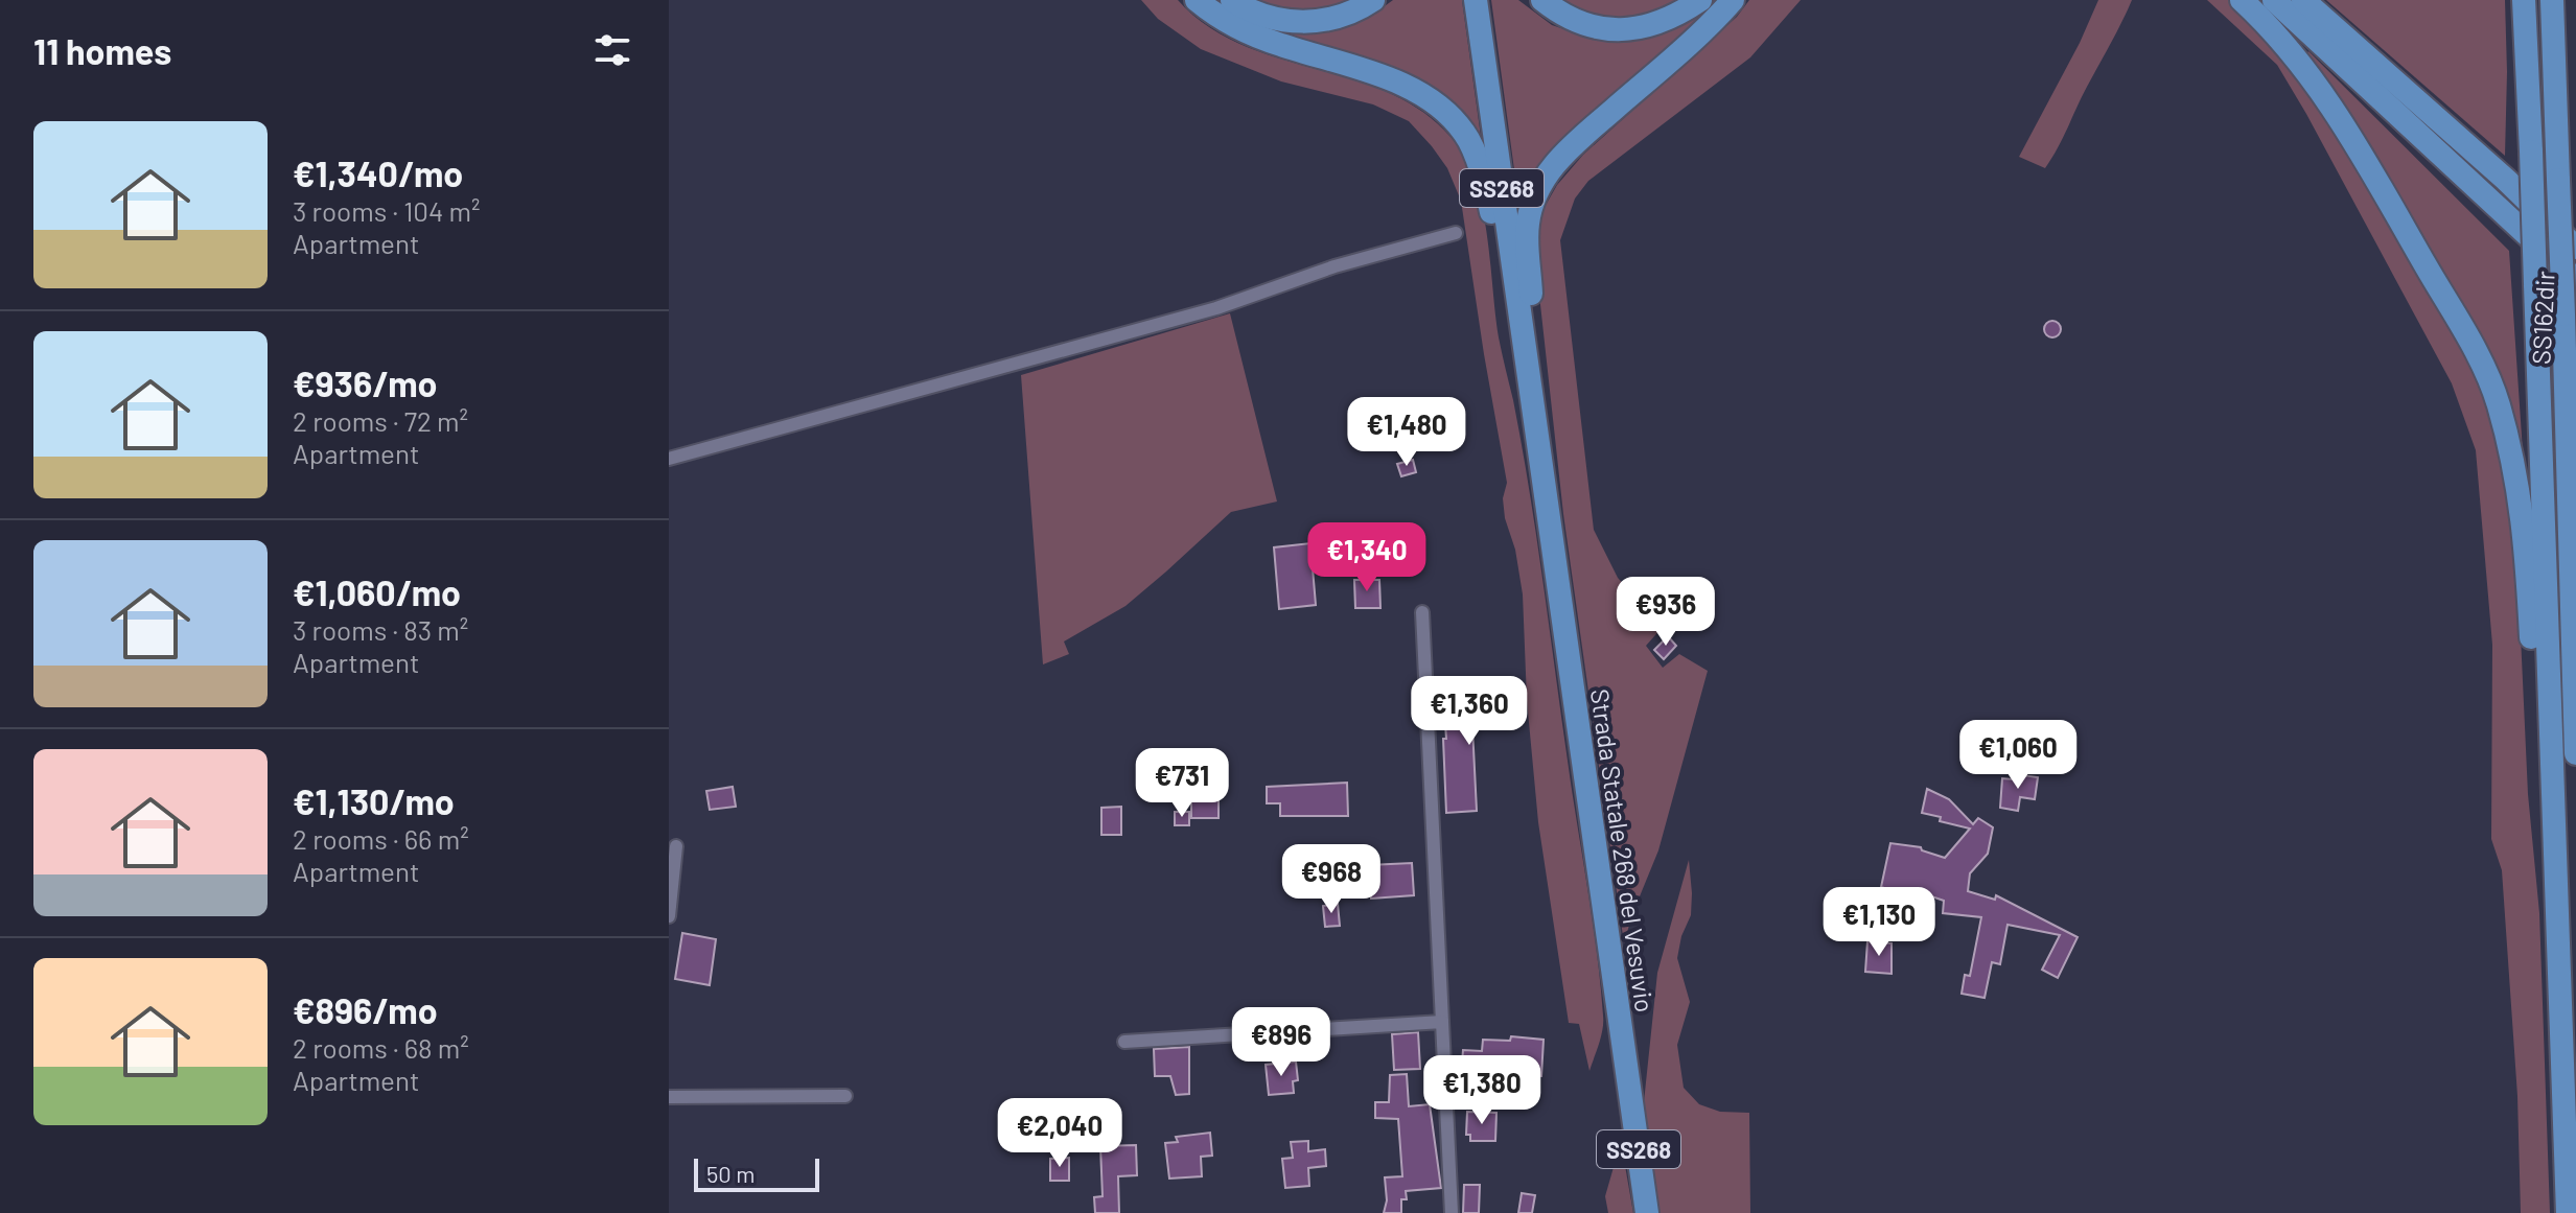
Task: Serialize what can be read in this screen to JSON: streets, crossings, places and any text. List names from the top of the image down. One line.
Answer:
{"streets":{"highway":["SS268","SS162dir","Strada Statale 268 del Vesuvio"]},"scale_bar":"50 m","page":{"heading":"11 homes","list":[{"name":"€1,340/mo","note":"3 rooms · 104 m² · Apartment"},{"name":"€936/mo","note":"2 rooms · 72 m² · Apartment"},{"name":"€1,060/mo","note":"3 rooms · 83 m² · Apartment"},{"name":"€1,130/mo","note":"2 rooms · 66 m² · Apartment"},{"name":"€896/mo","note":"2 rooms · 68 m² · Apartment"}],"price":["€1,480","€1,340","€936","€1,360","€1,060","€731","€968","€1,130","€896","€1,380","€2,040"],"scale":"50 m"}}
